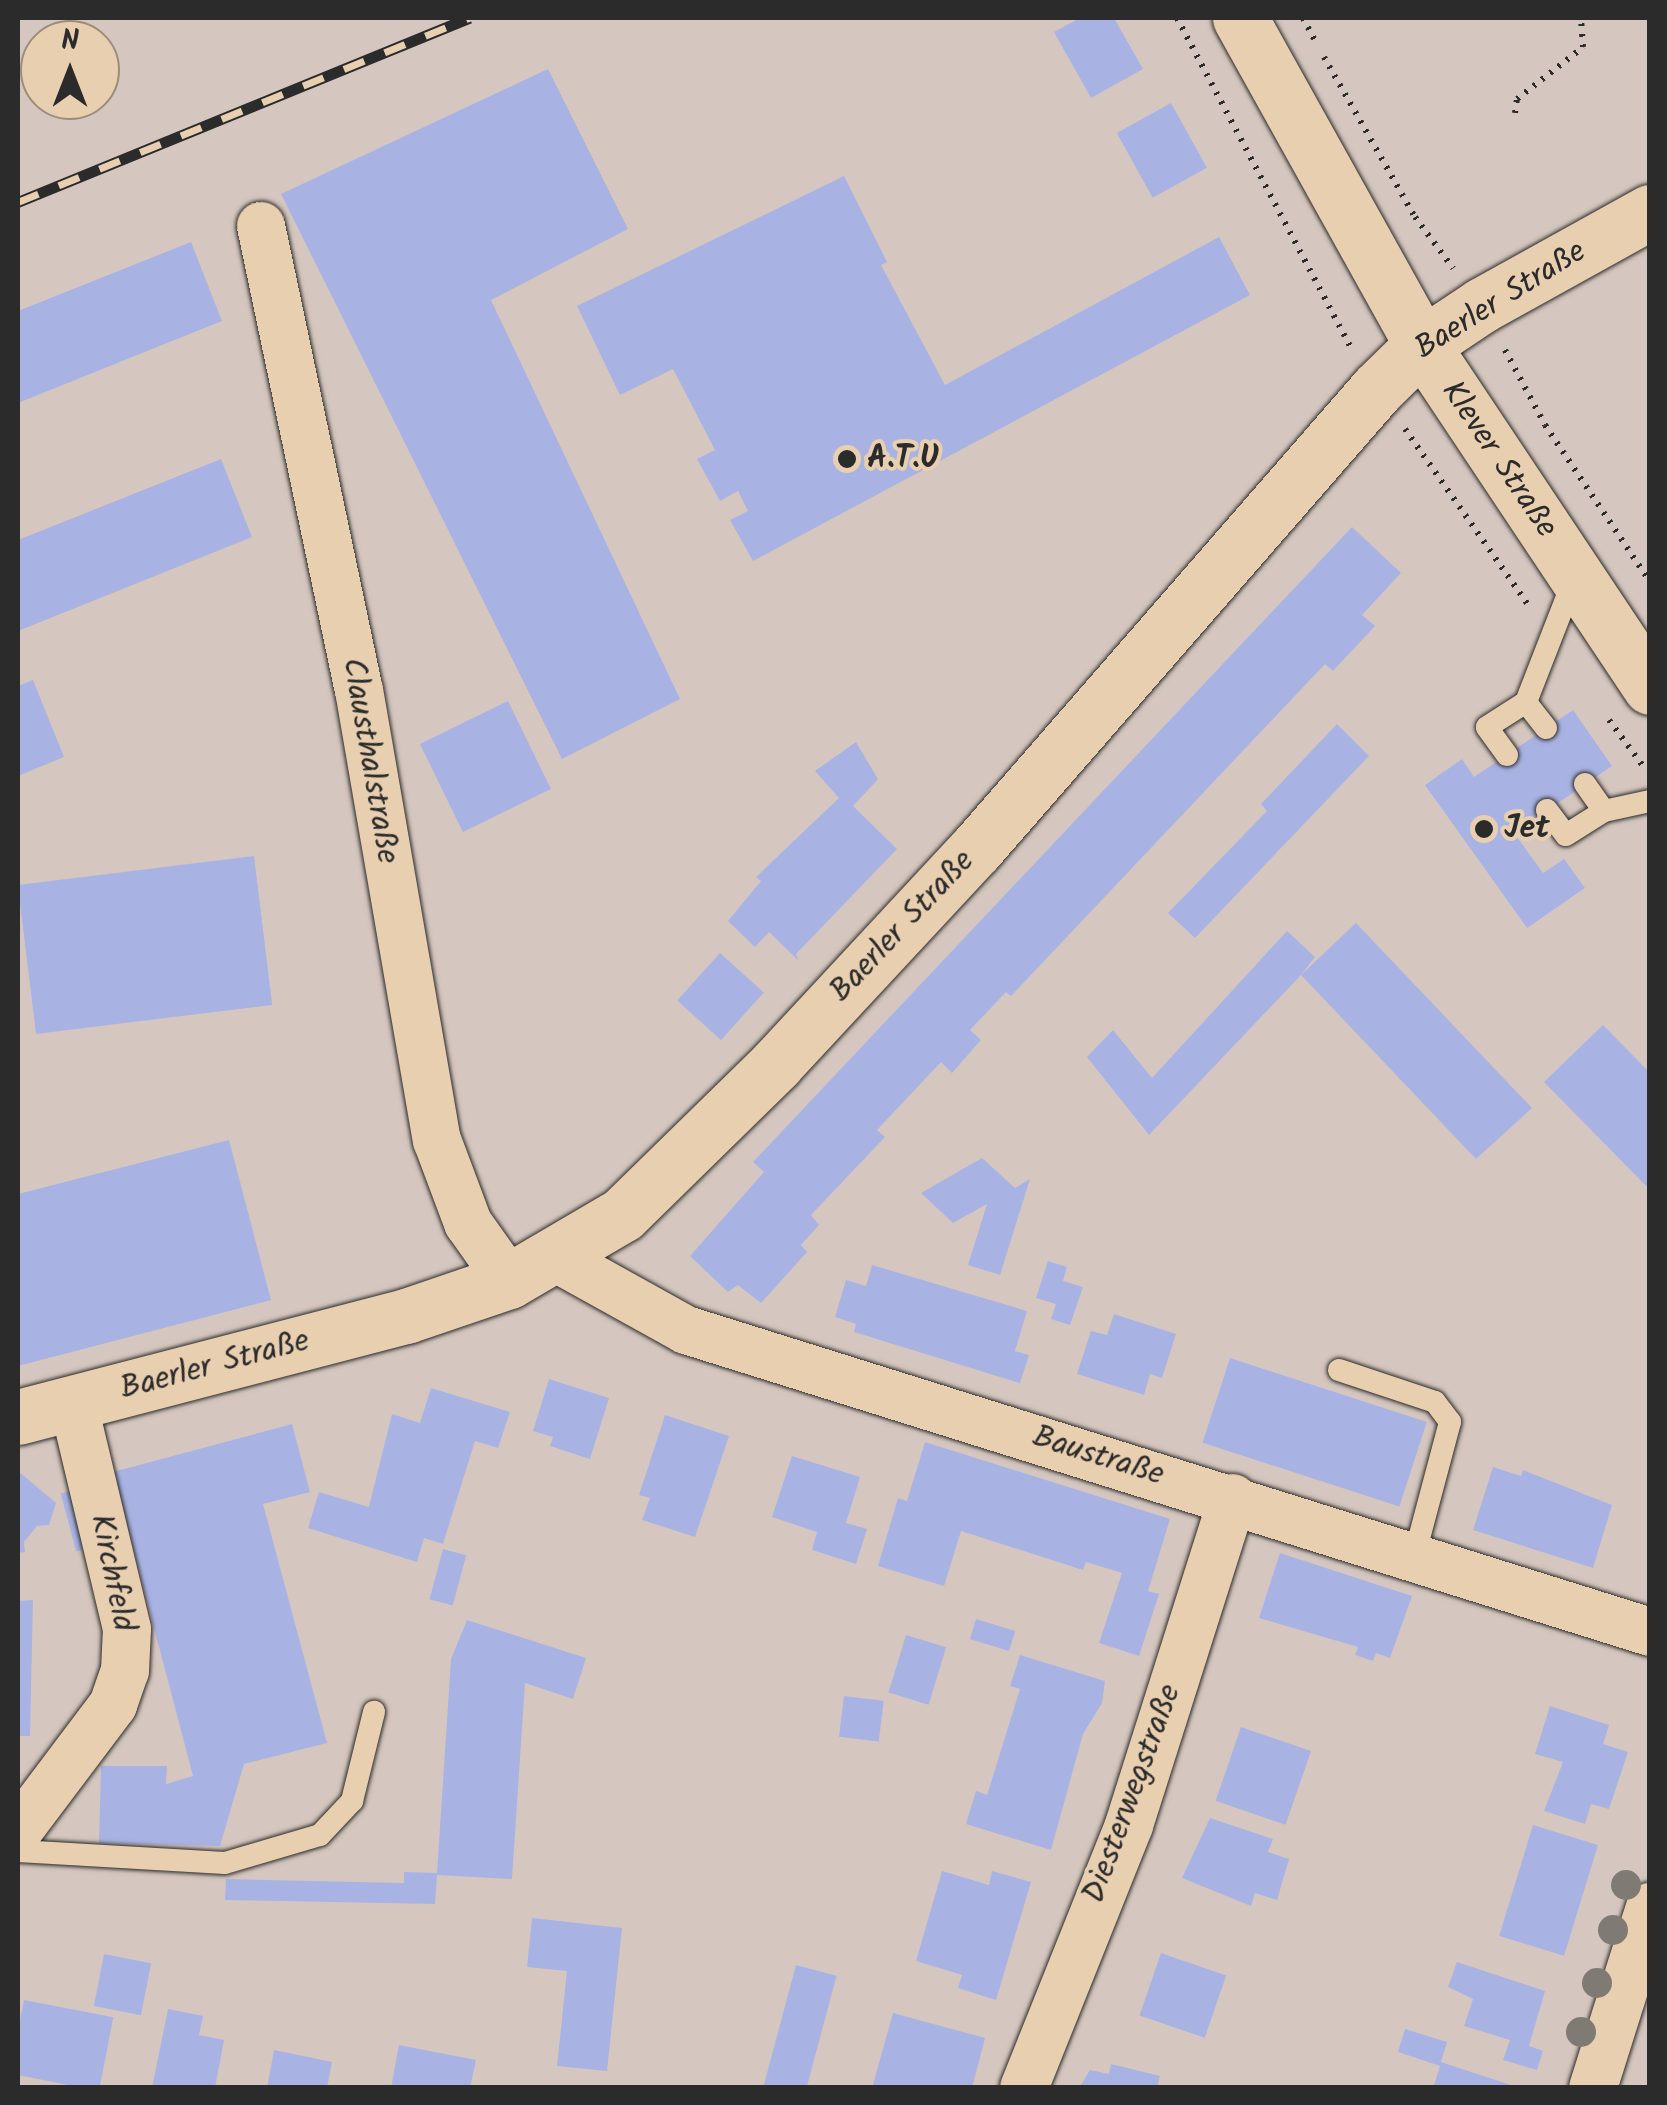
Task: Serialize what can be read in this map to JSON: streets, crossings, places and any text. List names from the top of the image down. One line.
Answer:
{"streets":{"main road":["Baerler Straße","Klever Straße"],"street":["Clausthalstraße","Baustraße","Kirchfeld","Diesterwegstraße"]},"crossings":[["Baerler Straße","Klever Straße"],["Baerler Straße","Clausthalstraße"],["Baerler Straße","Baustraße"],["Baerler Straße","Kirchfeld"],["Clausthalstraße","Baustraße"],["Baustraße","Diesterwegstraße"]],"places":["A.T.U","Jet"],"north":"top"}
